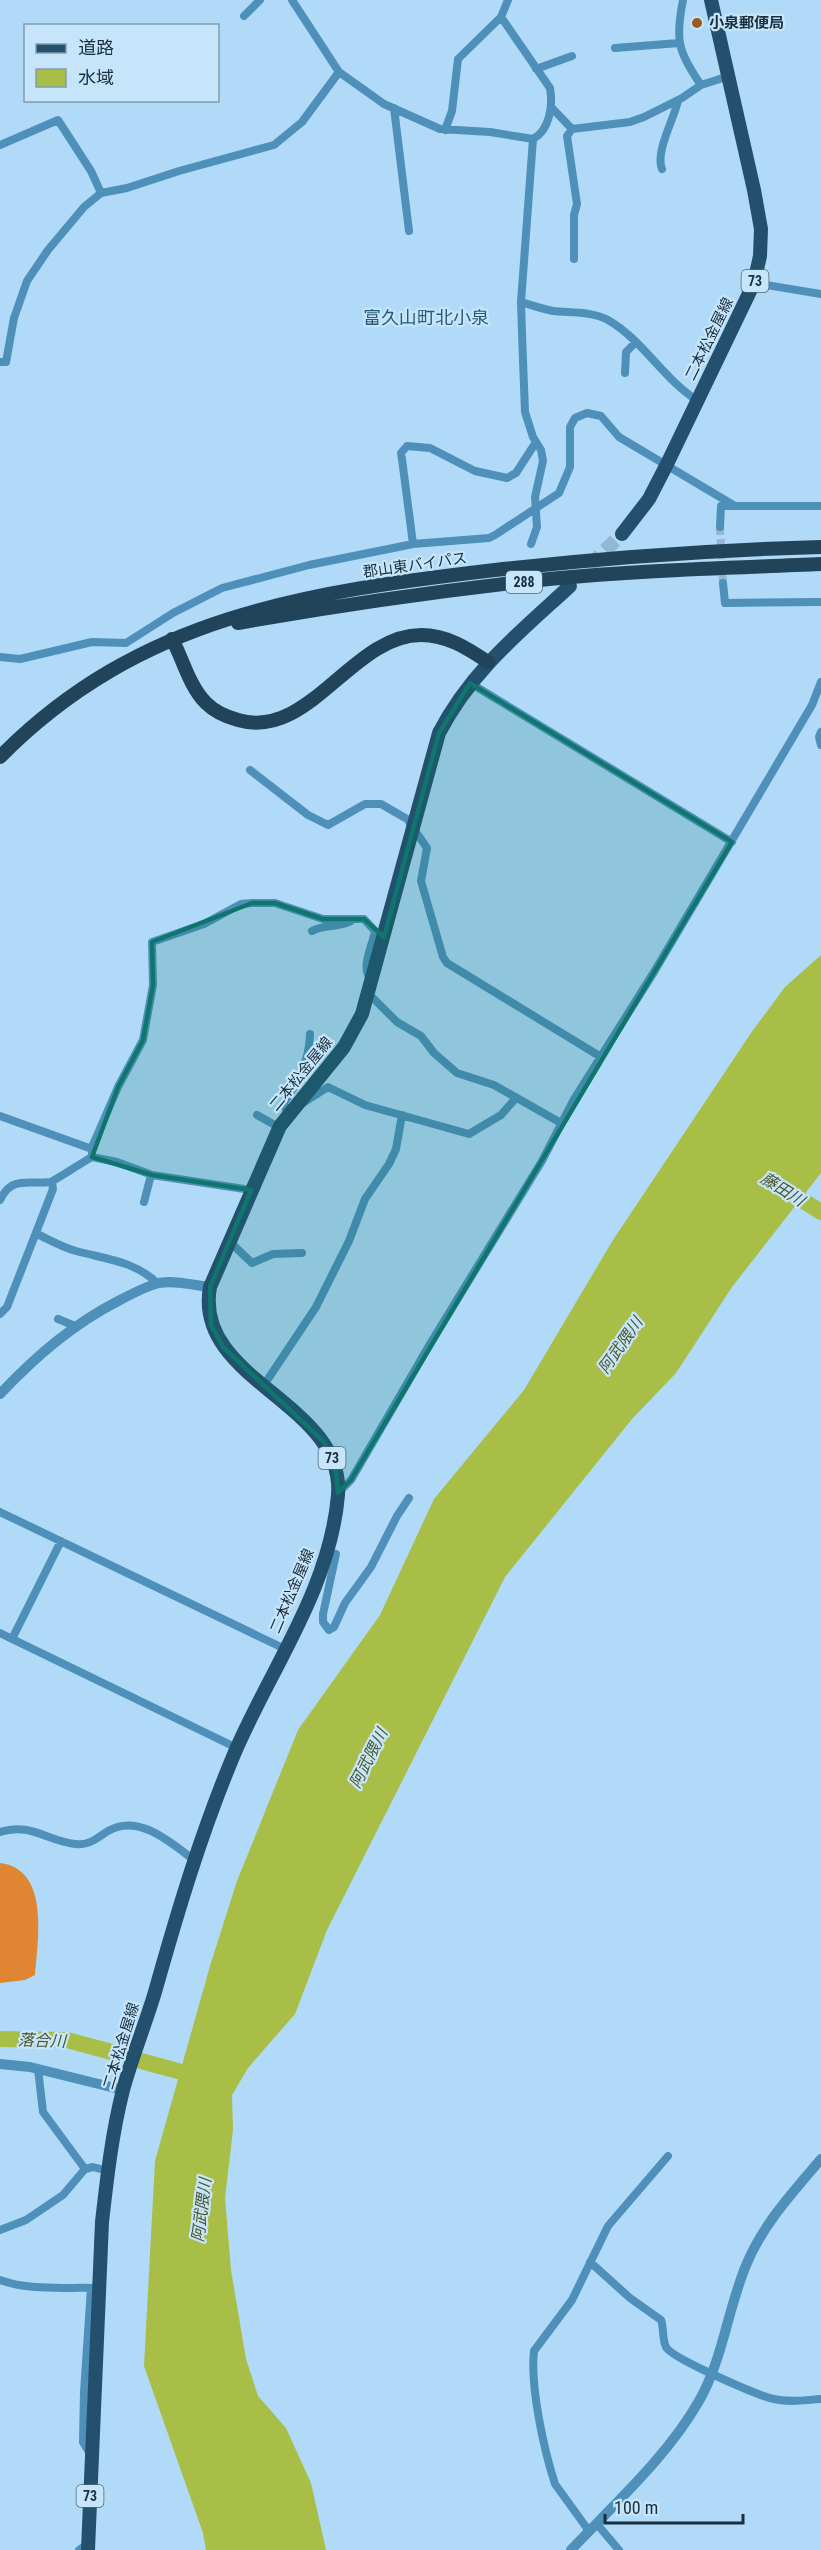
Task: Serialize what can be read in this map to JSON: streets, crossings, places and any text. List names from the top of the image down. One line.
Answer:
{"streets":{"highway":["郡山東バイパス","288"],"main road":["73","二本松金屋線"]},"districts":["富久山町北小泉"],"water":["藤田川","阿武隈川","落合川"],"places":["小泉郵便局"],"legend":["道路","水域"],"scale_bar":"100 m"}
